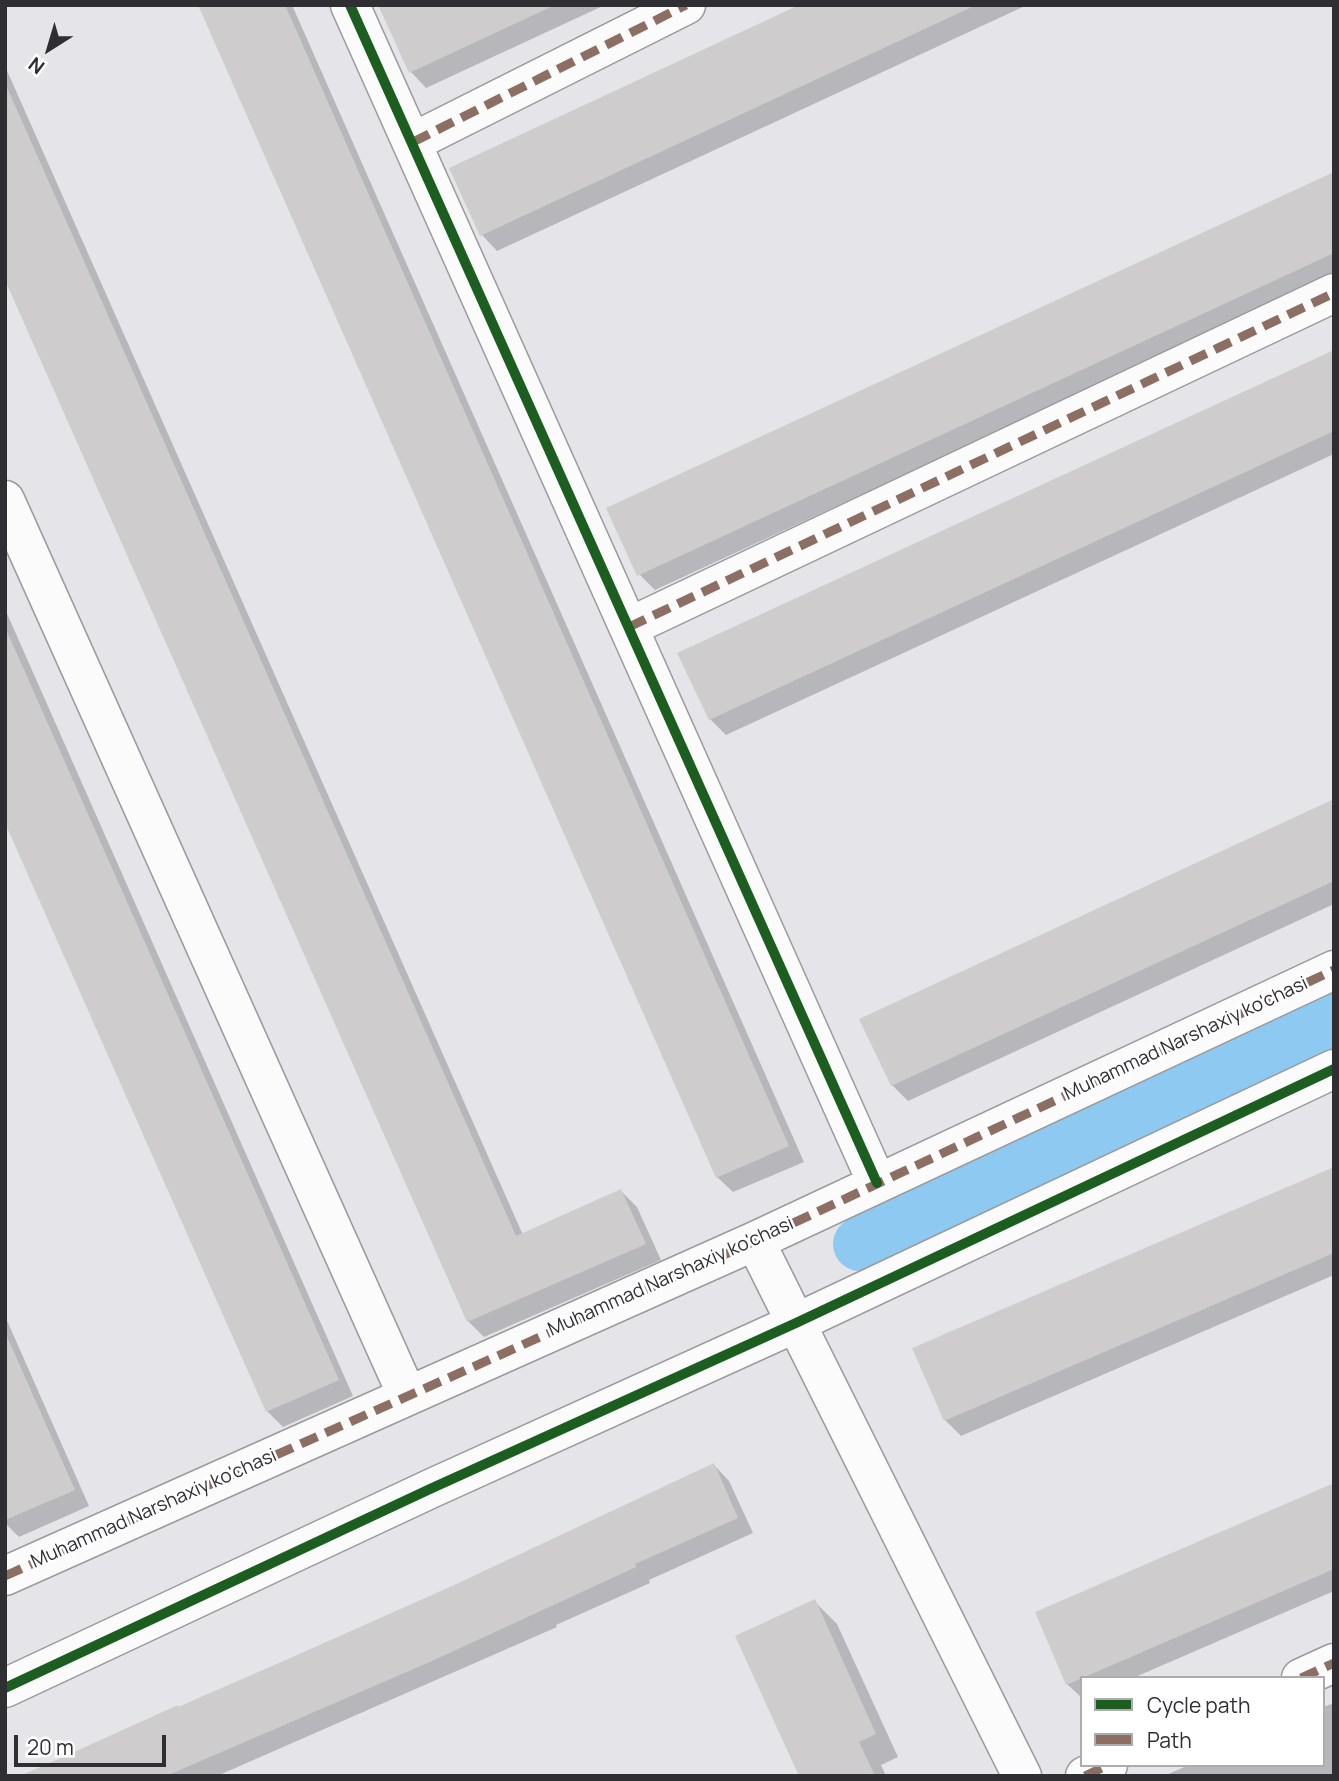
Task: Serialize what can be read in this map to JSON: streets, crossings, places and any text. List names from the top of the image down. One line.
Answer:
{"streets":{"street":["Muhammad Narshaxiy ko'chasi"]},"legend":["Cycle path","Path"],"scale_bar":"20 m","north":"bottom left"}
